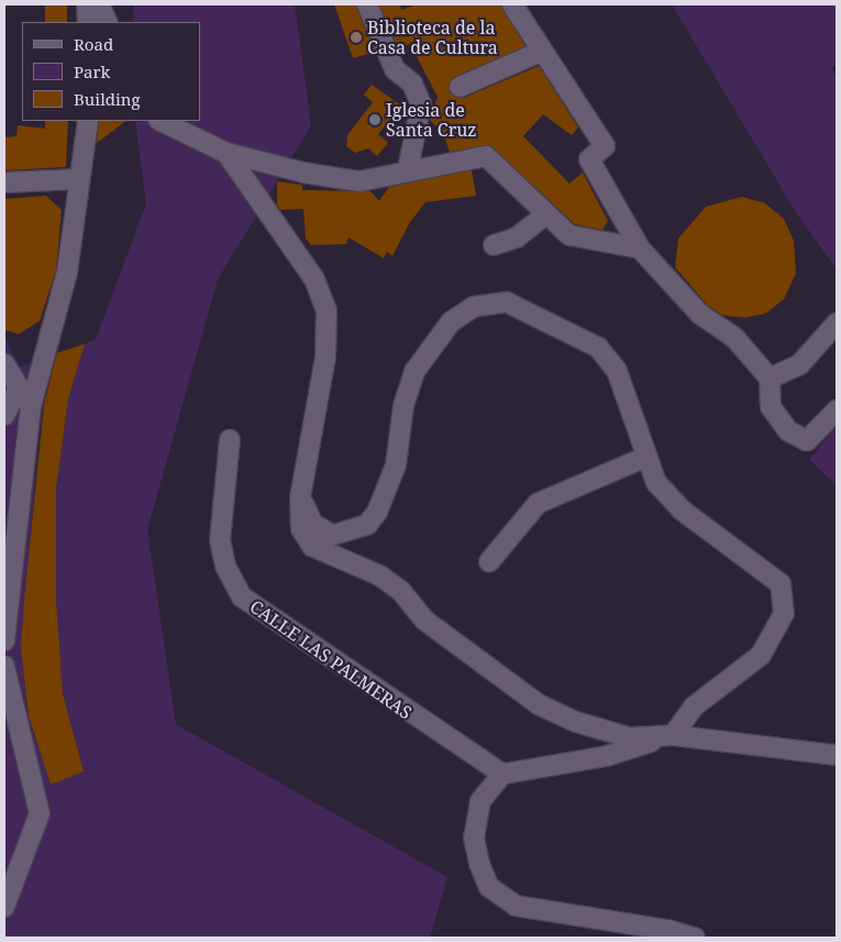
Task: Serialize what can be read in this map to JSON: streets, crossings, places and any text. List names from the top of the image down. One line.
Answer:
{"streets":{"street":["CALLE LAS PALMERAS"]},"places":["Biblioteca de la Casa de Cultura","Iglesia de Santa Cruz"],"legend":["Road","Park","Building"]}
